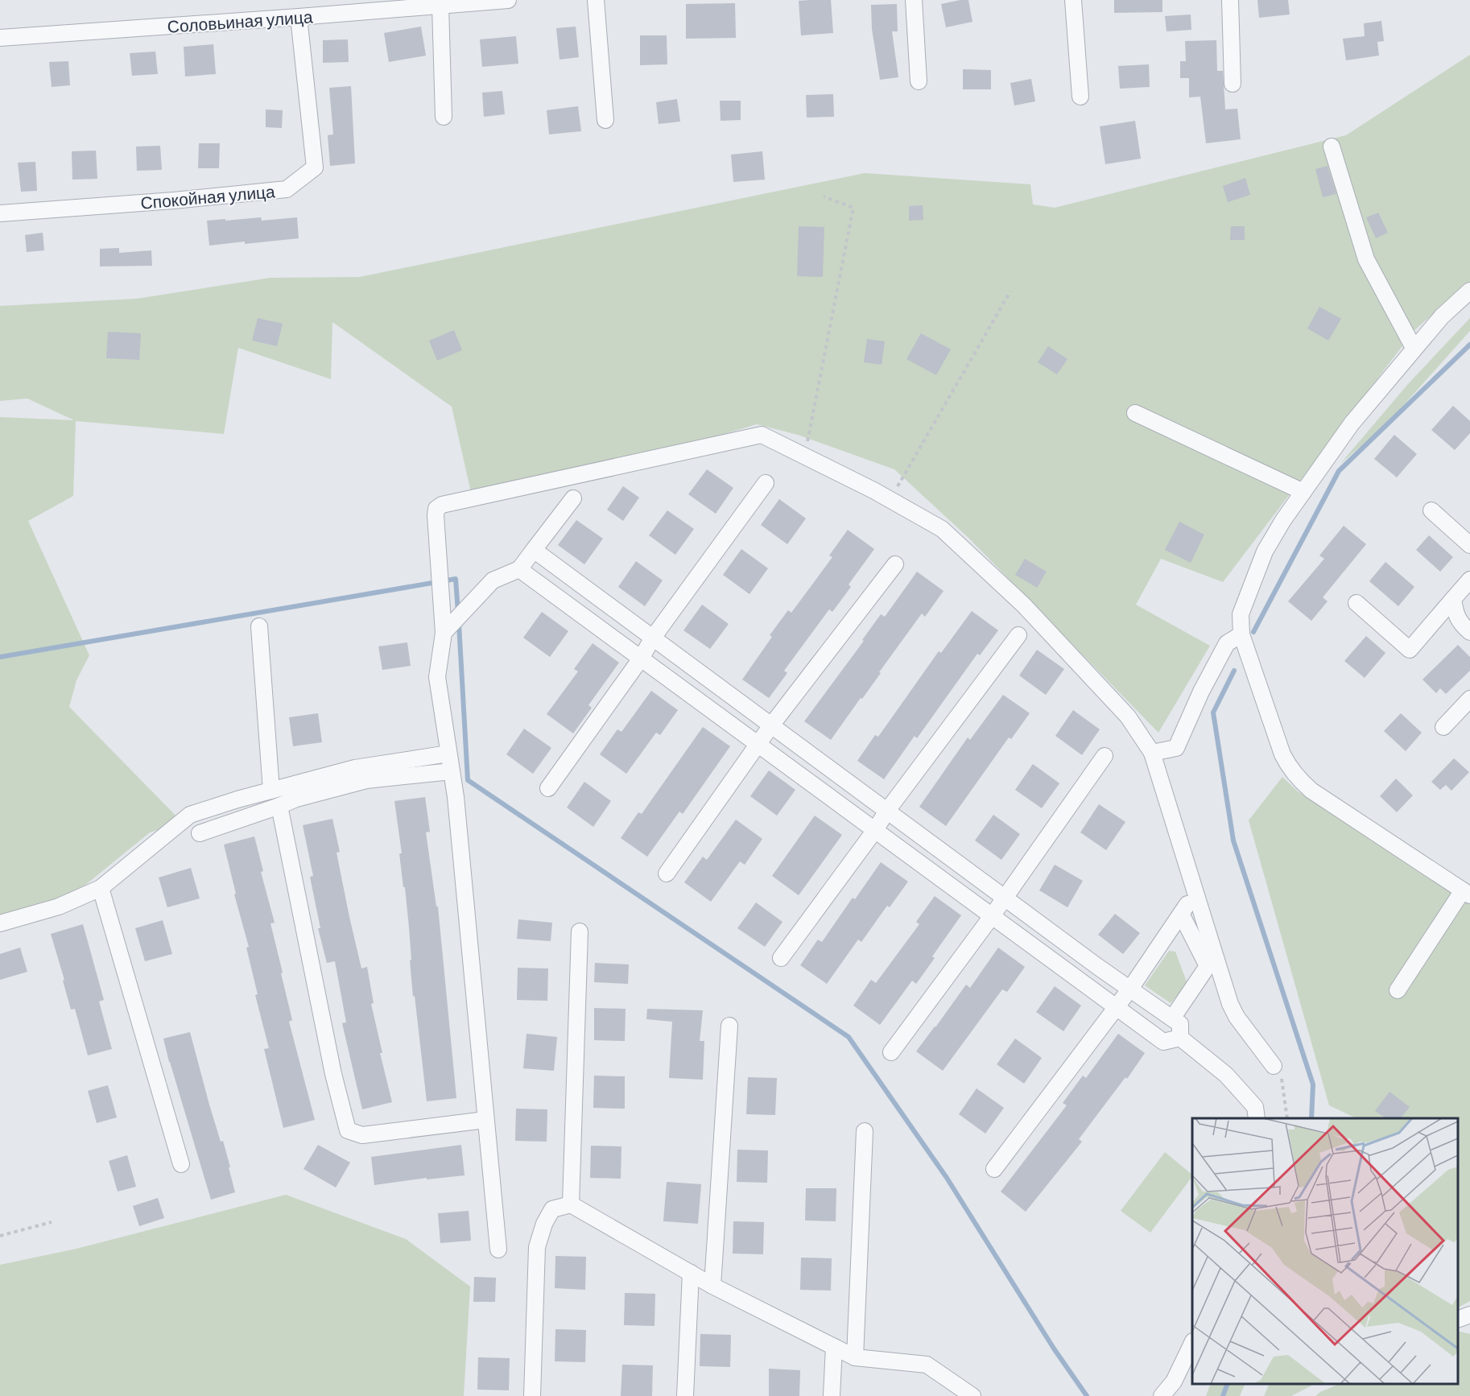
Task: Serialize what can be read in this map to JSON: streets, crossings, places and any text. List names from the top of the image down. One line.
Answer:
{"streets":{"street":["Соловьиная улица","Спокойная улица"]},"crossings":[["Соловьиная улица","Спокойная улица"]]}
